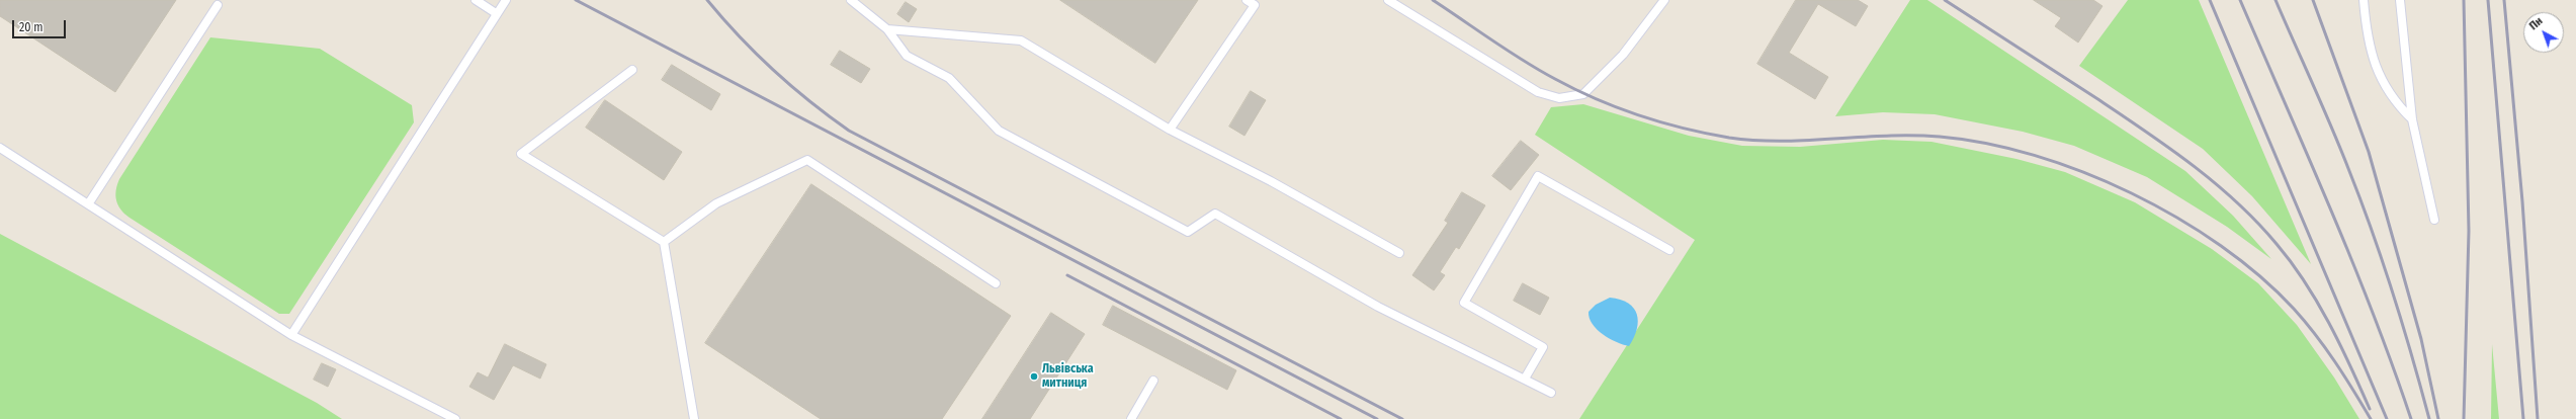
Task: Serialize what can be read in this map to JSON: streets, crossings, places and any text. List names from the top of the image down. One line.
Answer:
{"places":["Львівська митниця"],"scale_bar":"20 m","north":"top left"}
